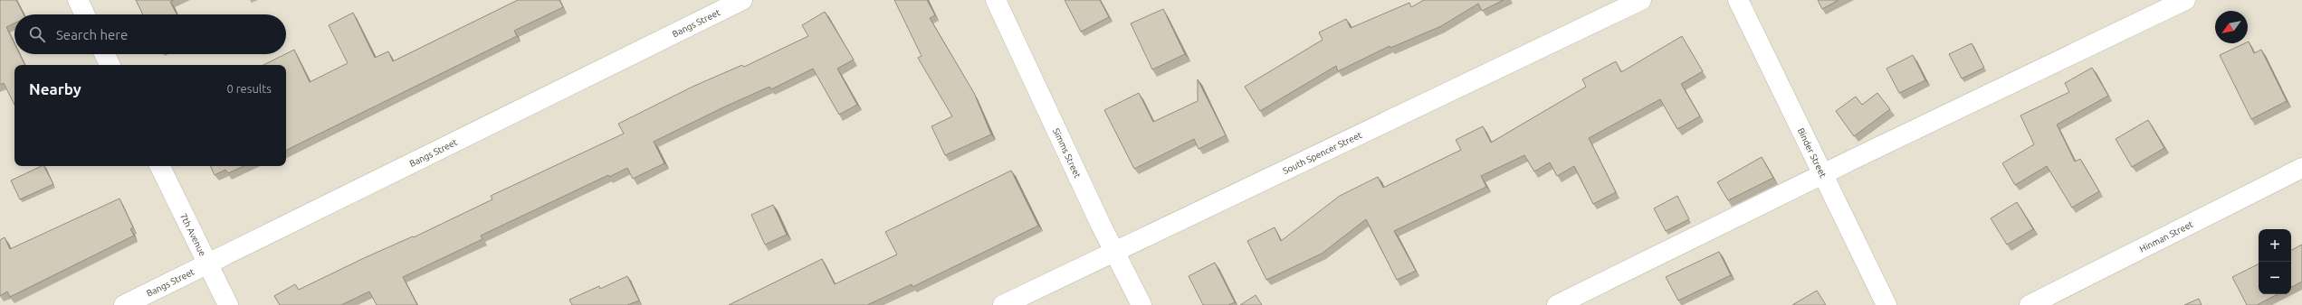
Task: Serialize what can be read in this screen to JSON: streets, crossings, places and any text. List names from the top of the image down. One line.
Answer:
{"streets":{"street":["Bangs Street","South Spencer Street","Binder Street","Simms Street","7th Avenue","Hinman Street"]},"crossings":[["Bangs Street","7th Avenue"],["South Spencer Street","Simms Street"]],"north":"bottom left","page":{"search":"Search here","heading":["Nearby","0 results"],"map_buttons":["+","−"]}}
